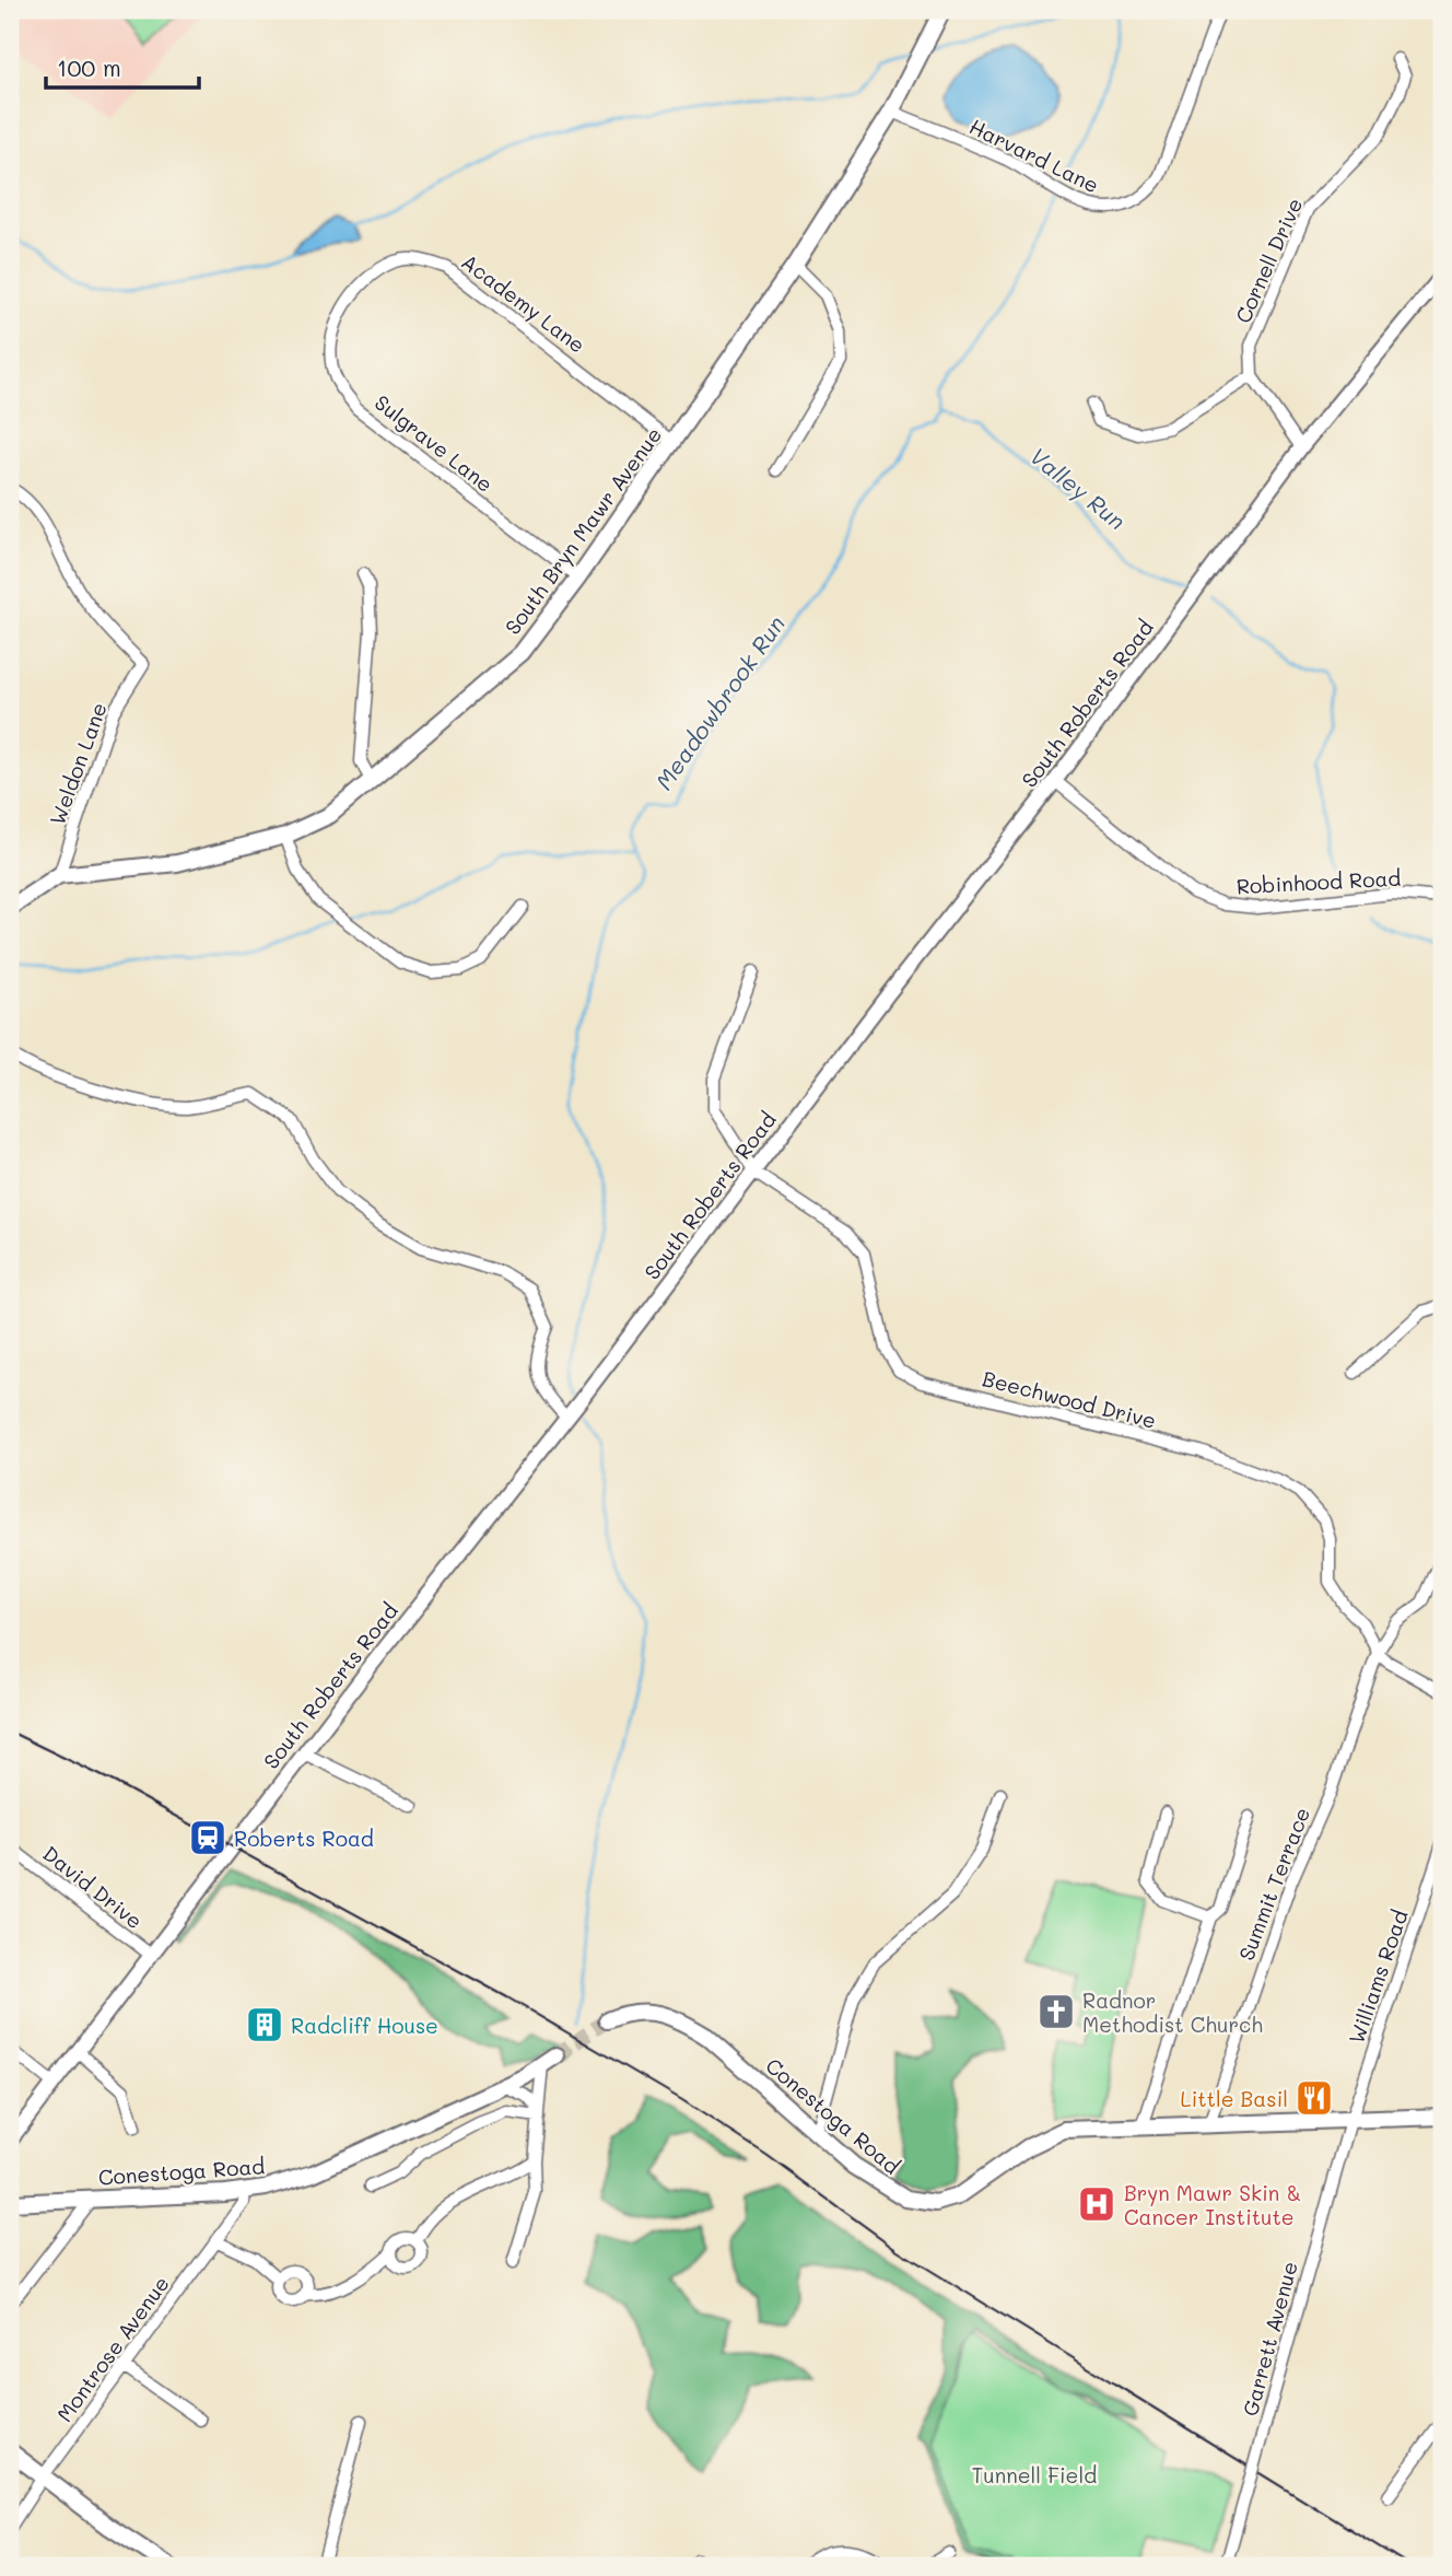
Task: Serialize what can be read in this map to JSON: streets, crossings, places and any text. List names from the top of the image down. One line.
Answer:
{"streets":{"main road":["South Bryn Mawr Avenue","Conestoga Road"],"street":["Harvard Lane","Cornell Drive","Academy Lane","Sulgrave Lane","South Roberts Road","Weldon Lane","Robinhood Road","Beechwood Drive","Summit Terrace","David Drive","Williams Road","Garrett Avenue","Montrose Avenue"]},"crossings":[["Harvard Lane","South Bryn Mawr Avenue"],["Academy Lane","Sulgrave Lane"],["Academy Lane","South Bryn Mawr Avenue"],["Sulgrave Lane","South Bryn Mawr Avenue"],["South Bryn Mawr Avenue","Weldon Lane"],["South Roberts Road","Robinhood Road"],["South Roberts Road","Beechwood Drive"],["South Roberts Road","David Drive"],["Beechwood Drive","Summit Terrace"],["Summit Terrace","Conestoga Road"],["Williams Road","Conestoga Road"],["Williams Road","Garrett Avenue"],["Conestoga Road","Garrett Avenue"],["Conestoga Road","Montrose Avenue"]],"water":["Valley Run","Meadowbrook Run"],"parks":["Tunnell Field"],"places":{"station":["Roberts Road"],"church":["Radnor Methodist Church"],"building":["Radcliff House"],"restaurant":["Little Basil"],"hospital":["Bryn Mawr Skin & Cancer Institute"]},"scale_bar":"100 m"}
